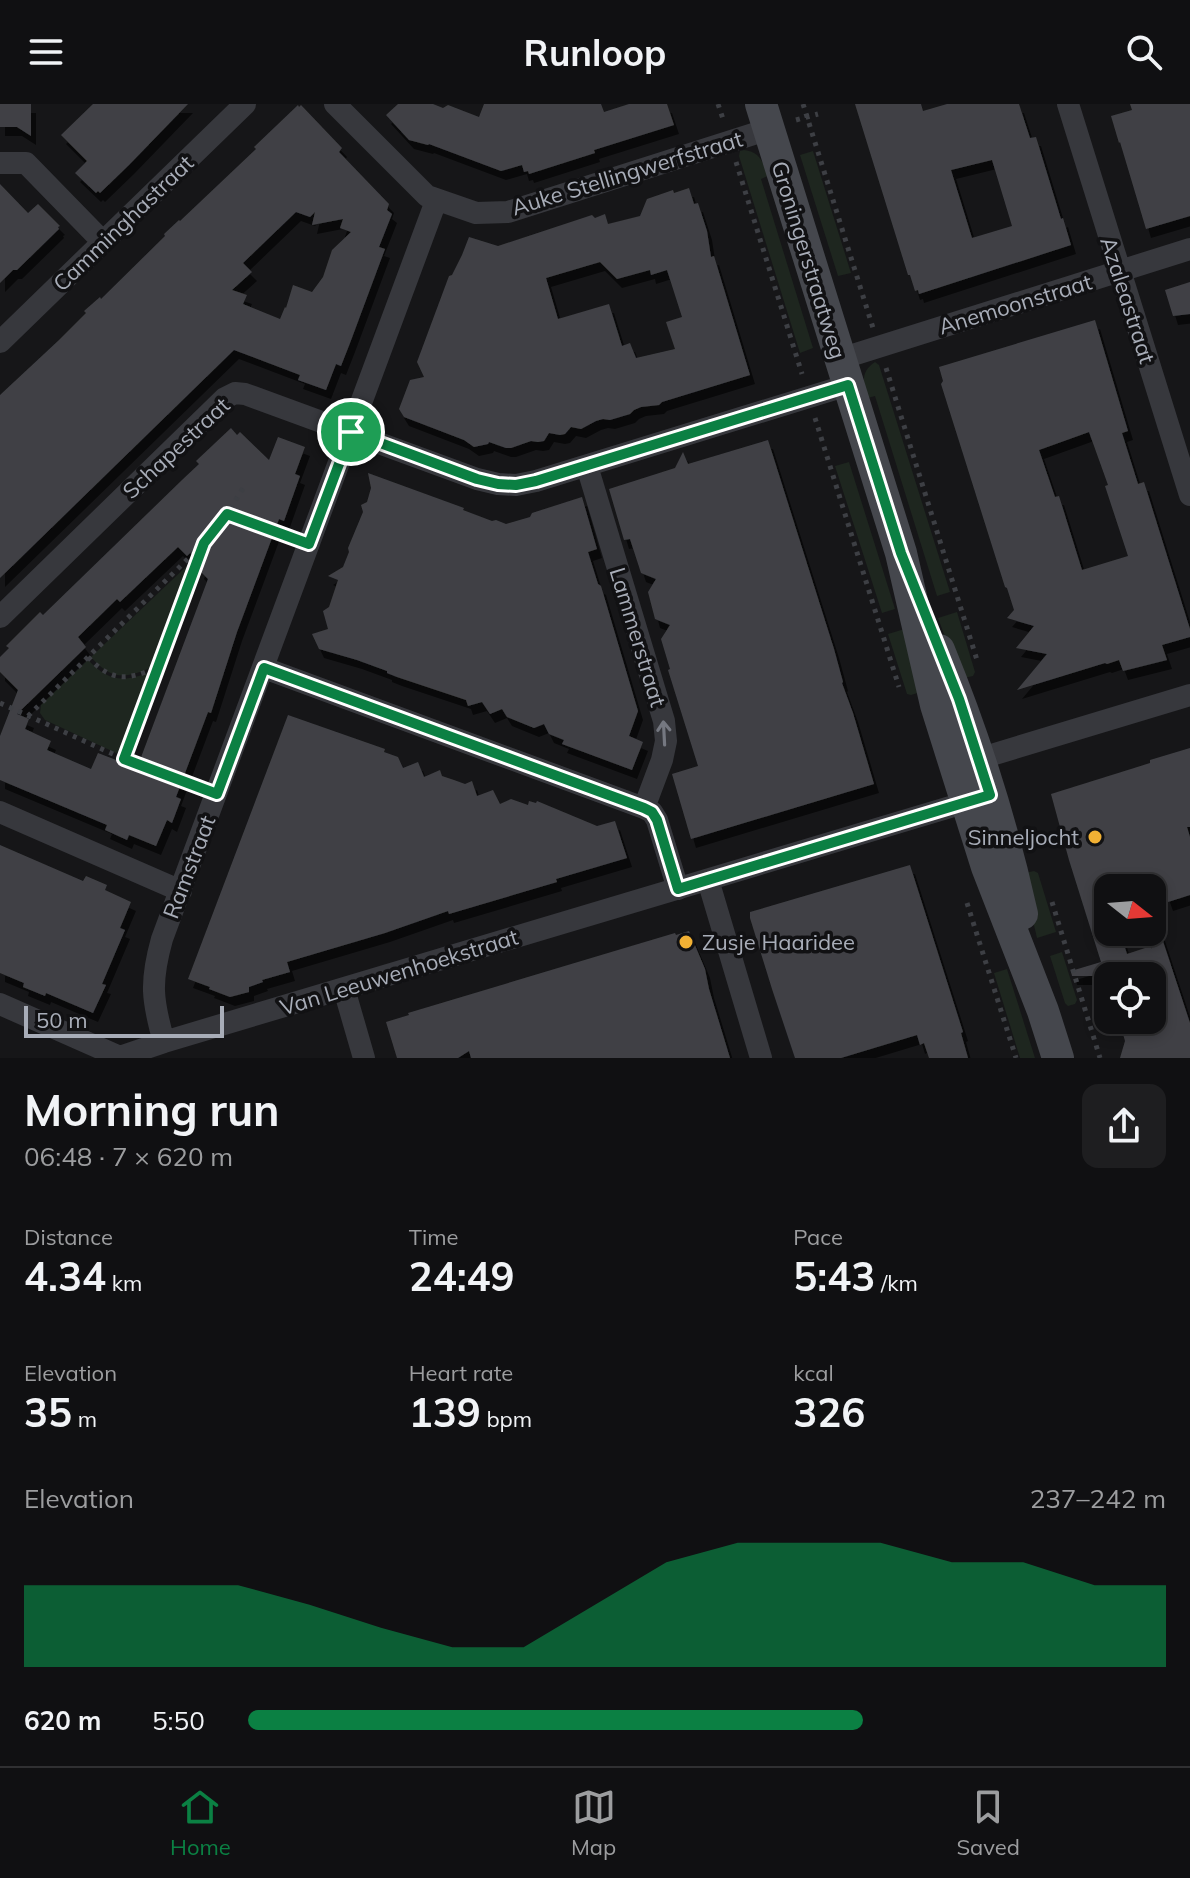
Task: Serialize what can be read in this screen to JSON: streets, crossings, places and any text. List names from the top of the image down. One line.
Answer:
{"streets":{"main road":["Groningerstraatweg"],"street":["Auke Stellingwerfstraat","Camminghastraat","Azaleastraat","Anemoonstraat","Schapestraat","Lammerstraat","Ramstraat","Van Leeuwenhoekstraat"]},"crossings":[["Auke Stellingwerfstraat","Groningerstraatweg"],["Auke Stellingwerfstraat","Ramstraat"],["Groningerstraatweg","Anemoonstraat"],["Groningerstraatweg","Schapestraat"],["Groningerstraatweg","Van Leeuwenhoekstraat"],["Azaleastraat","Anemoonstraat"],["Anemoonstraat","Schapestraat"],["Schapestraat","Lammerstraat"],["Schapestraat","Ramstraat"],["Ramstraat","Van Leeuwenhoekstraat"]],"one_way":["Lammerstraat"],"places":["Sinneljocht","Zusje Haaridee"],"scale_bar":"50 m","north":"right","page":{"header":"Runloop","scale":"50 m","heading":["Morning run","06:48 · 7 × 620 m"],"stats":[["Distance","4.34 km"],["Time","24:49"],["Pace","5:43 /km"],["Elevation","35 m"],["Heart rate","139 bpm"],["kcal","326"]],"chart":["Elevation","237–242 m"],"list":[{"name":"620 m","note":"5:50"}],"tabs":["Home","Map","Saved"]}}
